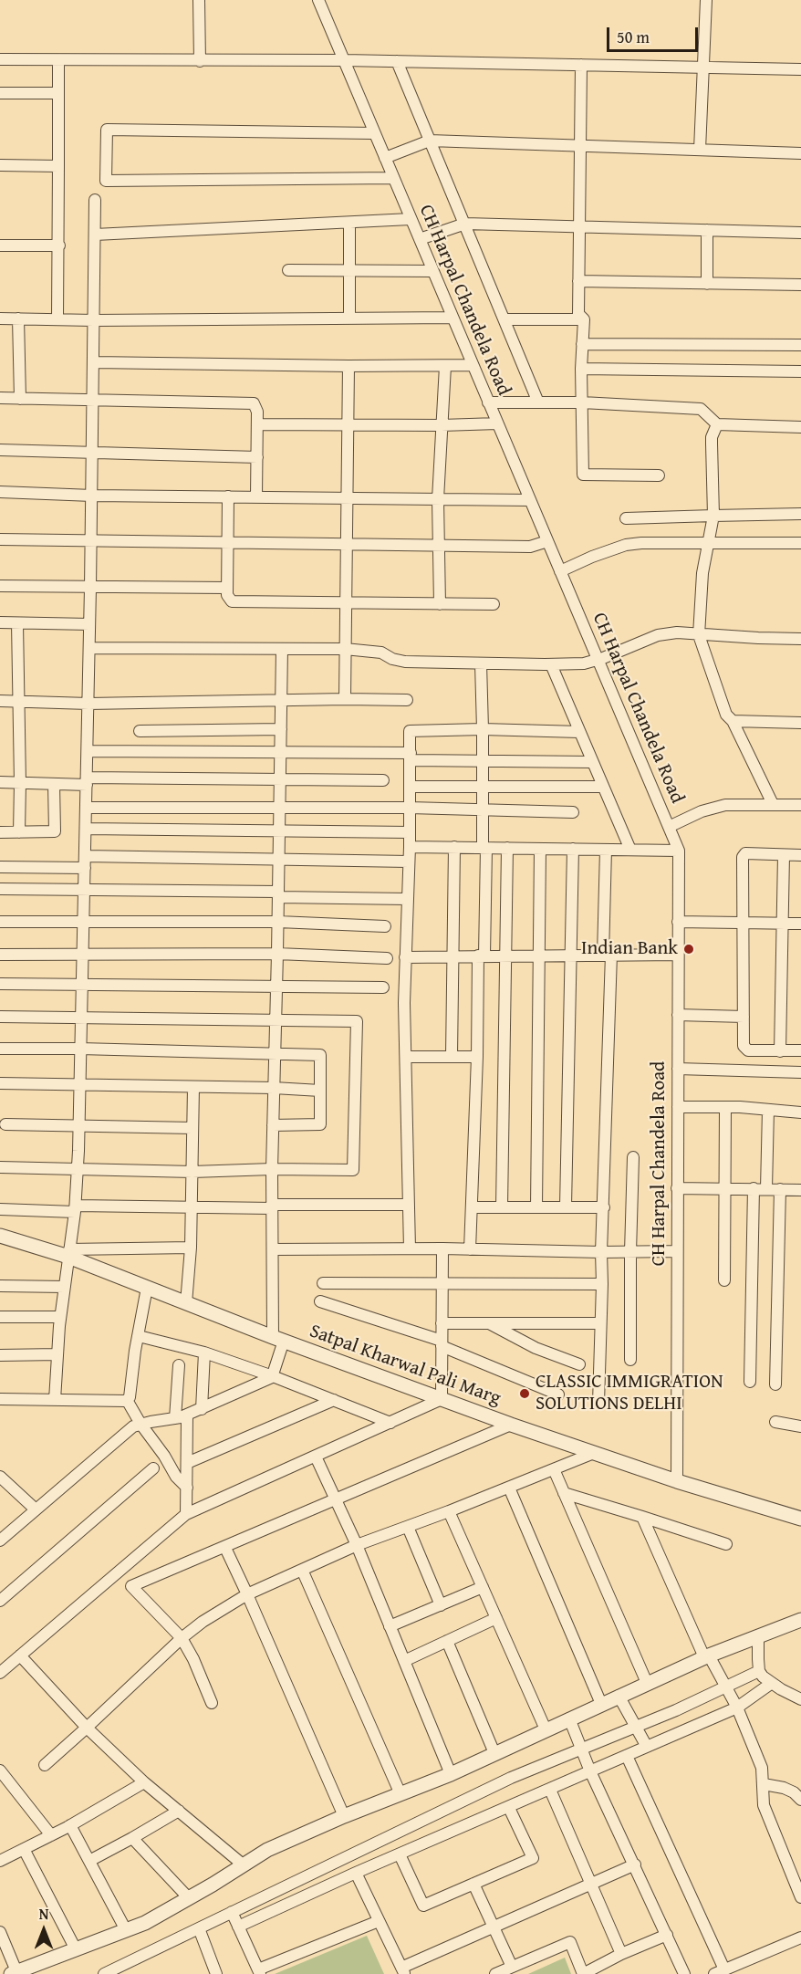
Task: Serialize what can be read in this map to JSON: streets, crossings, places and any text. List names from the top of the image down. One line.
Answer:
{"streets":{"street":["CH Harpal Chandela Road","Satpal Kharwal Pali Marg"]},"crossings":[["CH Harpal Chandela Road","Satpal Kharwal Pali Marg"]],"places":["Indian Bank","CLASSIC IMMIGRATION SOLUTIONS DELHI"],"scale_bar":"50 m","north":"top"}
